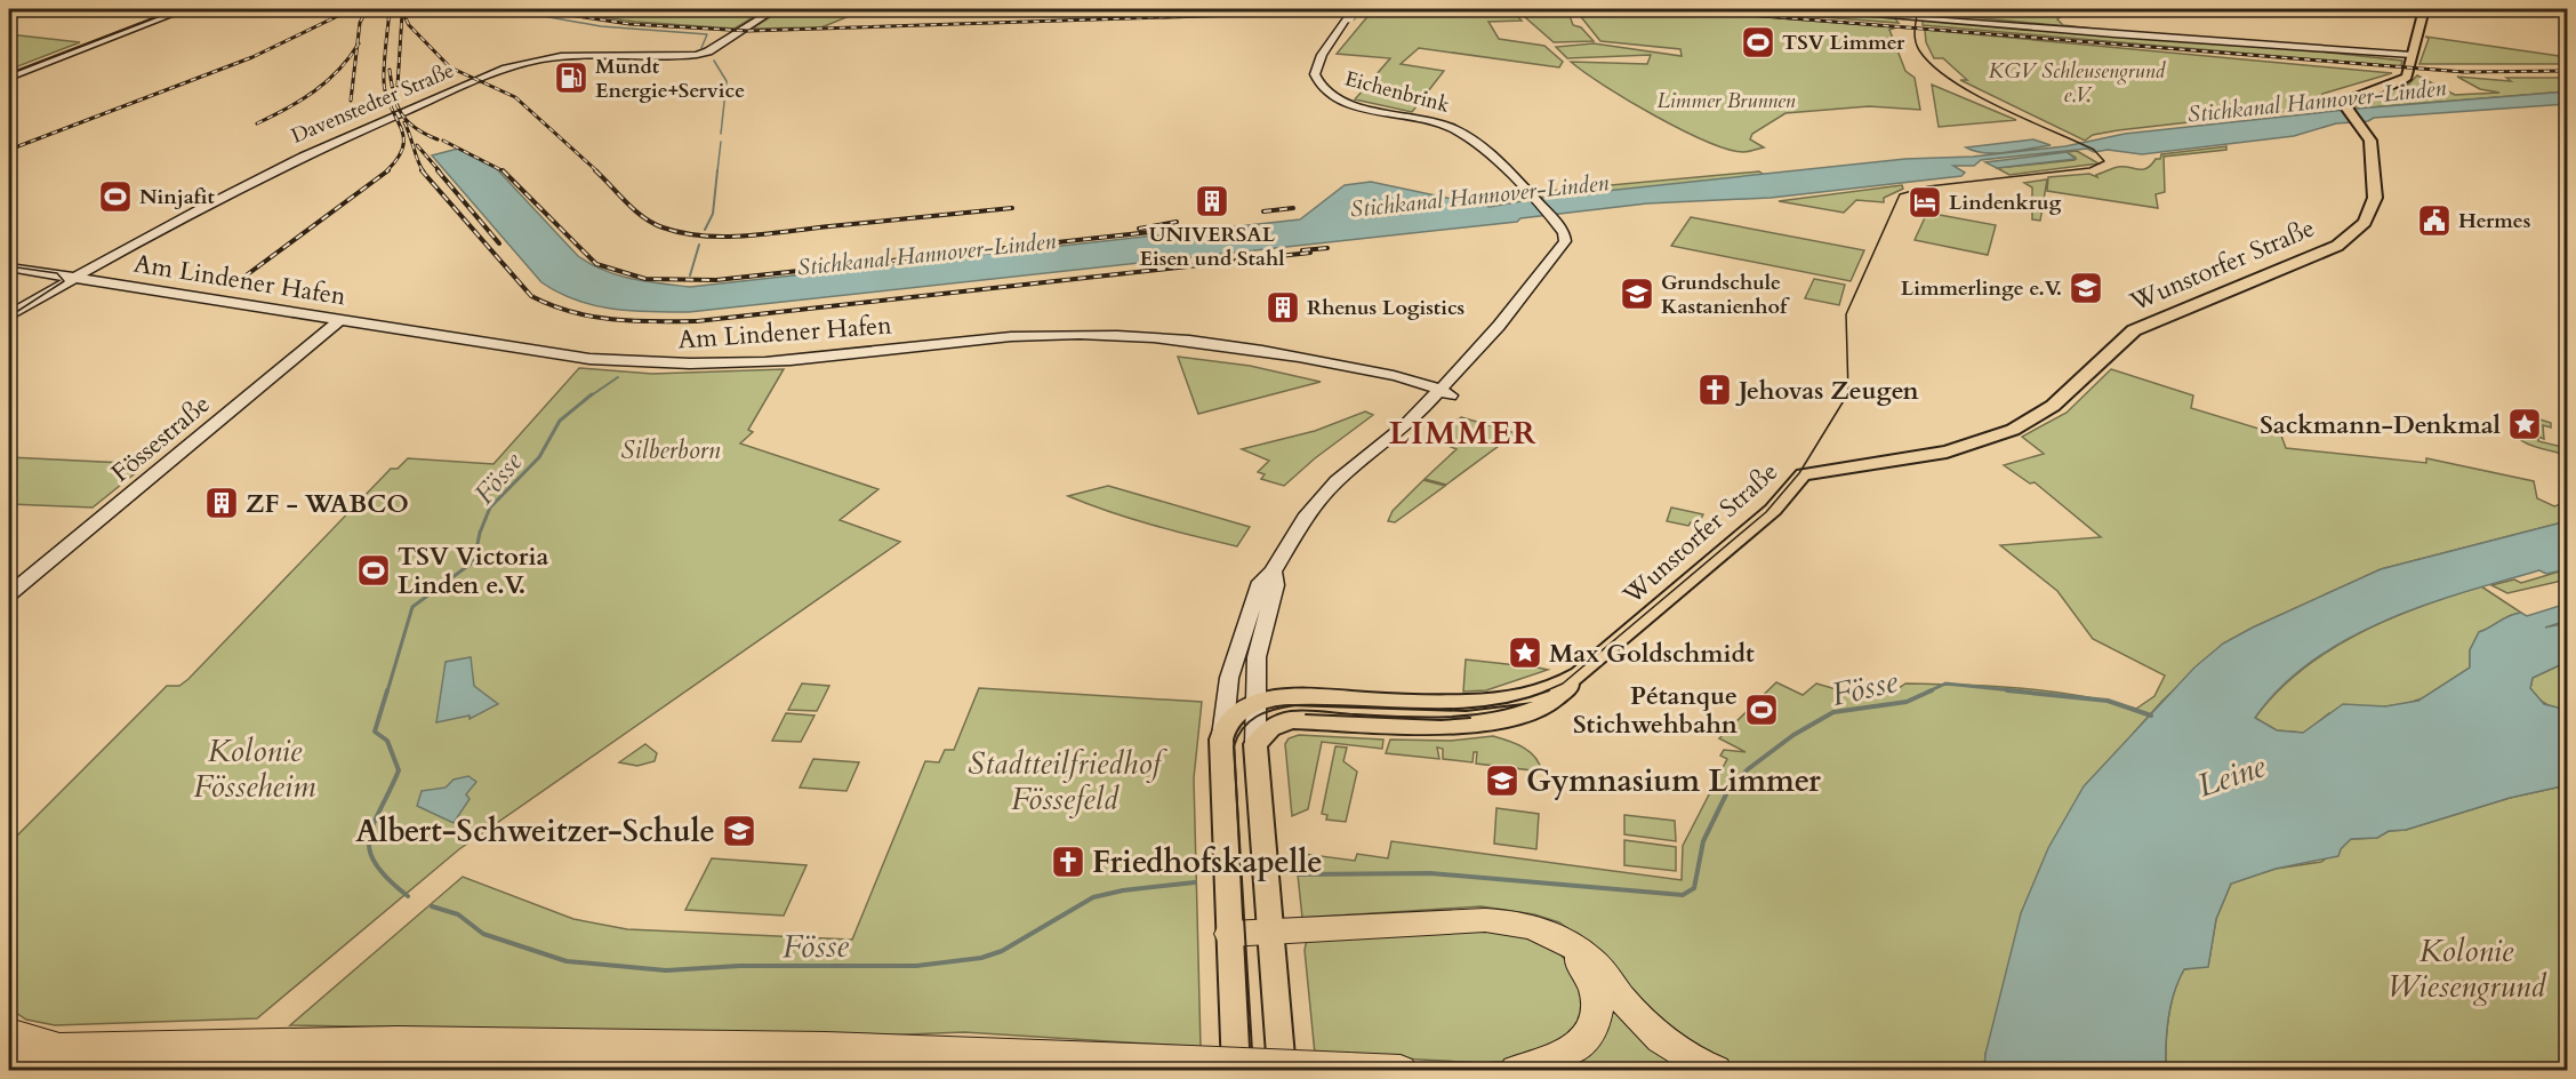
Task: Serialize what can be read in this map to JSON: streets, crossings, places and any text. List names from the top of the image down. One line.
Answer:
{"streets":{"main road":["Wunstorfer Straße"],"street":["Eichenbrink","Davenstedter Straße","Am Lindener Hafen","Fössestraße"]},"crossings":[["Eichenbrink","Am Lindener Hafen"],["Davenstedter Straße","Am Lindener Hafen"],["Am Lindener Hafen","Fössestraße"]],"districts":["LIMMER"],"water":["Stichkanal Hannover-Linden","Fösse","Leine"],"parks":["KGV Schleusengrund e.V.","Limmer Brunnen","Silberborn","Kolonie Fösseheim","Stadtteilfriedhof Fössefeld","Kolonie Wiesengrund"],"places":{"sports":["TSV Limmer","Ninjafit","TSV Victoria Linden e.V.","Pétanque Stichwehbahn"],"fuel station":["Mundt Energie+Service"],"building":["UNIVERSAL Eisen und Stahl","Rhenus Logistics","ZF - WABCO"],"hotel":["Lindenkrug"],"public building":["Hermes"],"school or university":["Limmerlinge e.V.","Grundschule Kastanienhof","Gymnasium Limmer","Albert-Schweitzer-Schule"],"church":["Jehovas Zeugen","Friedhofskapelle"],"place":["Sackmann-Denkmal","Max Goldschmidt"]}}
